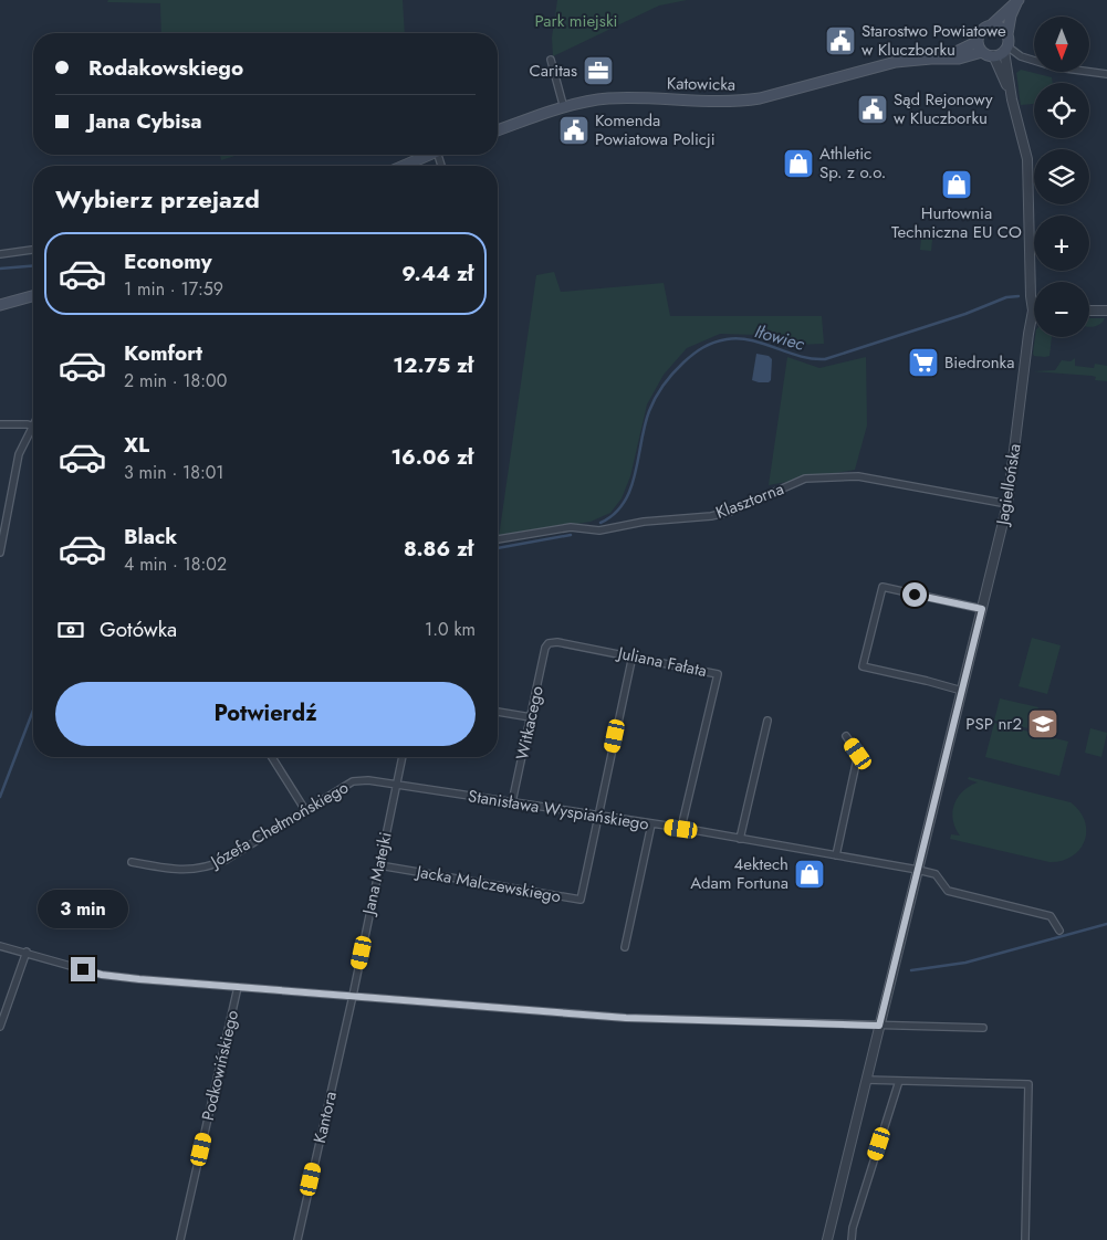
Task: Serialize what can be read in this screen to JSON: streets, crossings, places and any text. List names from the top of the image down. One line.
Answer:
{"streets":{"main road":["Katowicka"],"street":["Jagiellońska","Klasztorna","Juliana Fałata","Witkacego","Stanisława Wyspiańskiego","Józefa Chełmońskiego","Jana Matejki","Jacka Malczewskiego","Podkowińskiego","Kantora"]},"crossings":[["Katowicka","Jagiellońska"],["Jagiellońska","Klasztorna"],["Jagiellońska","Stanisława Wyspiańskiego"],["Juliana Fałata","Witkacego"],["Juliana Fałata","Stanisława Wyspiańskiego"],["Witkacego","Stanisława Wyspiańskiego"],["Stanisława Wyspiańskiego","Józefa Chełmońskiego"],["Stanisława Wyspiańskiego","Jana Matejki"],["Stanisława Wyspiańskiego","Jacka Malczewskiego"],["Józefa Chełmońskiego","Jana Matejki"],["Jana Matejki","Jacka Malczewskiego"],["Jana Matejki","Kantora"]],"water":["Iłowiec"],"parks":["Park miejski"],"places":{"public building":["Starostwo Powiatowe w Kluczborku","Sąd Rejonowy w Kluczborku","Komenda Powiatowa Policji"],"office":["Caritas"],"shop":["Athletic Sp. z o.o.","Hurtownia Techniczna EU CO","4ektech Adam Fortuna"],"supermarket":["Biedronka"],"school or university":["PSP nr2"]},"north":"bottom","page":{"map_buttons":["+","−"],"banner":["Rodakowskiego","Jana Cybisa"],"heading":"Wybierz przejazd","list":[{"name":"Economy","note":"1 min · 17:59","value":"9.44 zł"},{"name":"Komfort","note":"2 min · 18:00","value":"12.75 zł"},{"name":"XL","note":"3 min · 18:01","value":"16.06 zł"},{"name":"Black","note":"4 min · 18:02","value":"8.86 zł"}],"pay":["Gotówka","1.0 km"],"buttons":"Potwierdź","bubble":"3 min"}}
